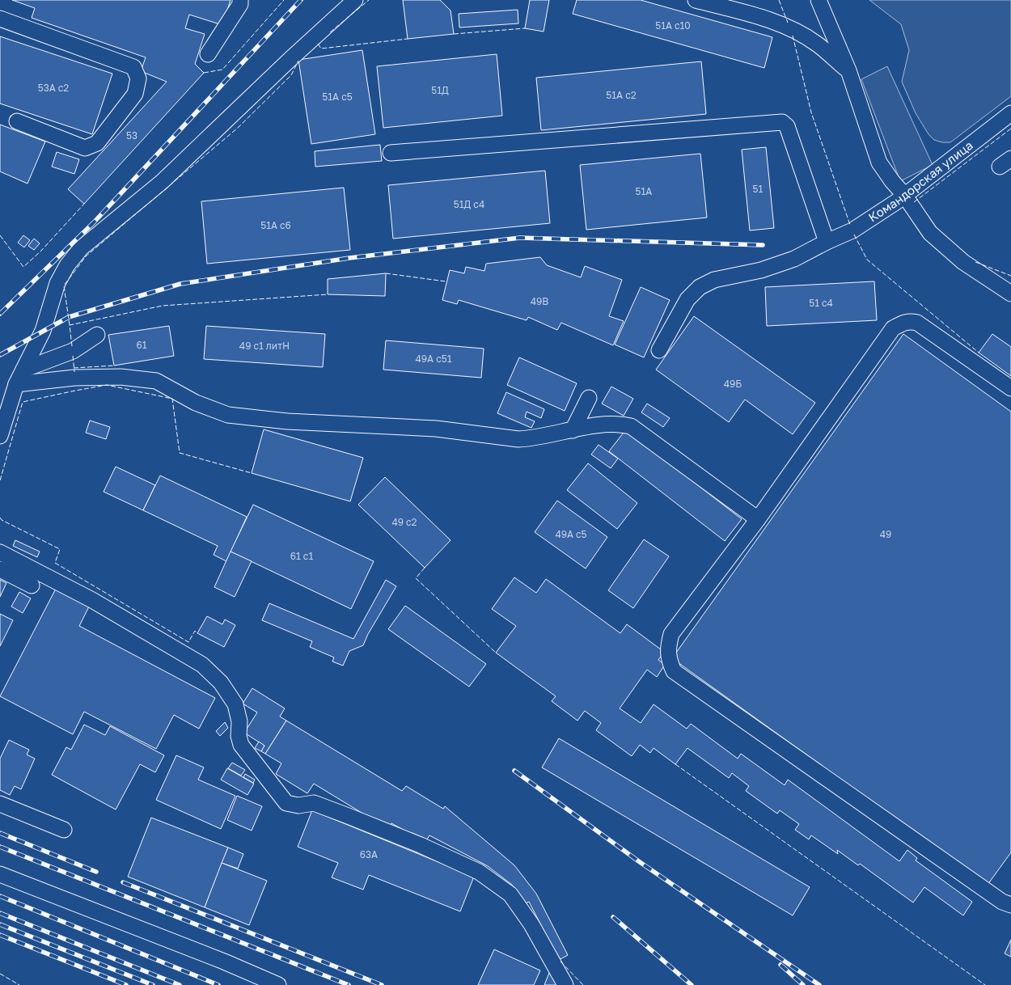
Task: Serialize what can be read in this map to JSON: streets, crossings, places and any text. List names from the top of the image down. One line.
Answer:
{"streets":{"street":["Командорская улица"]},"house_numbers":["51А с10","53А с2","51Д","51А с2","51А с5","53","51","51А","51Д с4","51А с6","49В","51 с4","61","49 с1 литН","49А с51","49Б","49 с2","49А с5","49","61 с1","63А"]}
